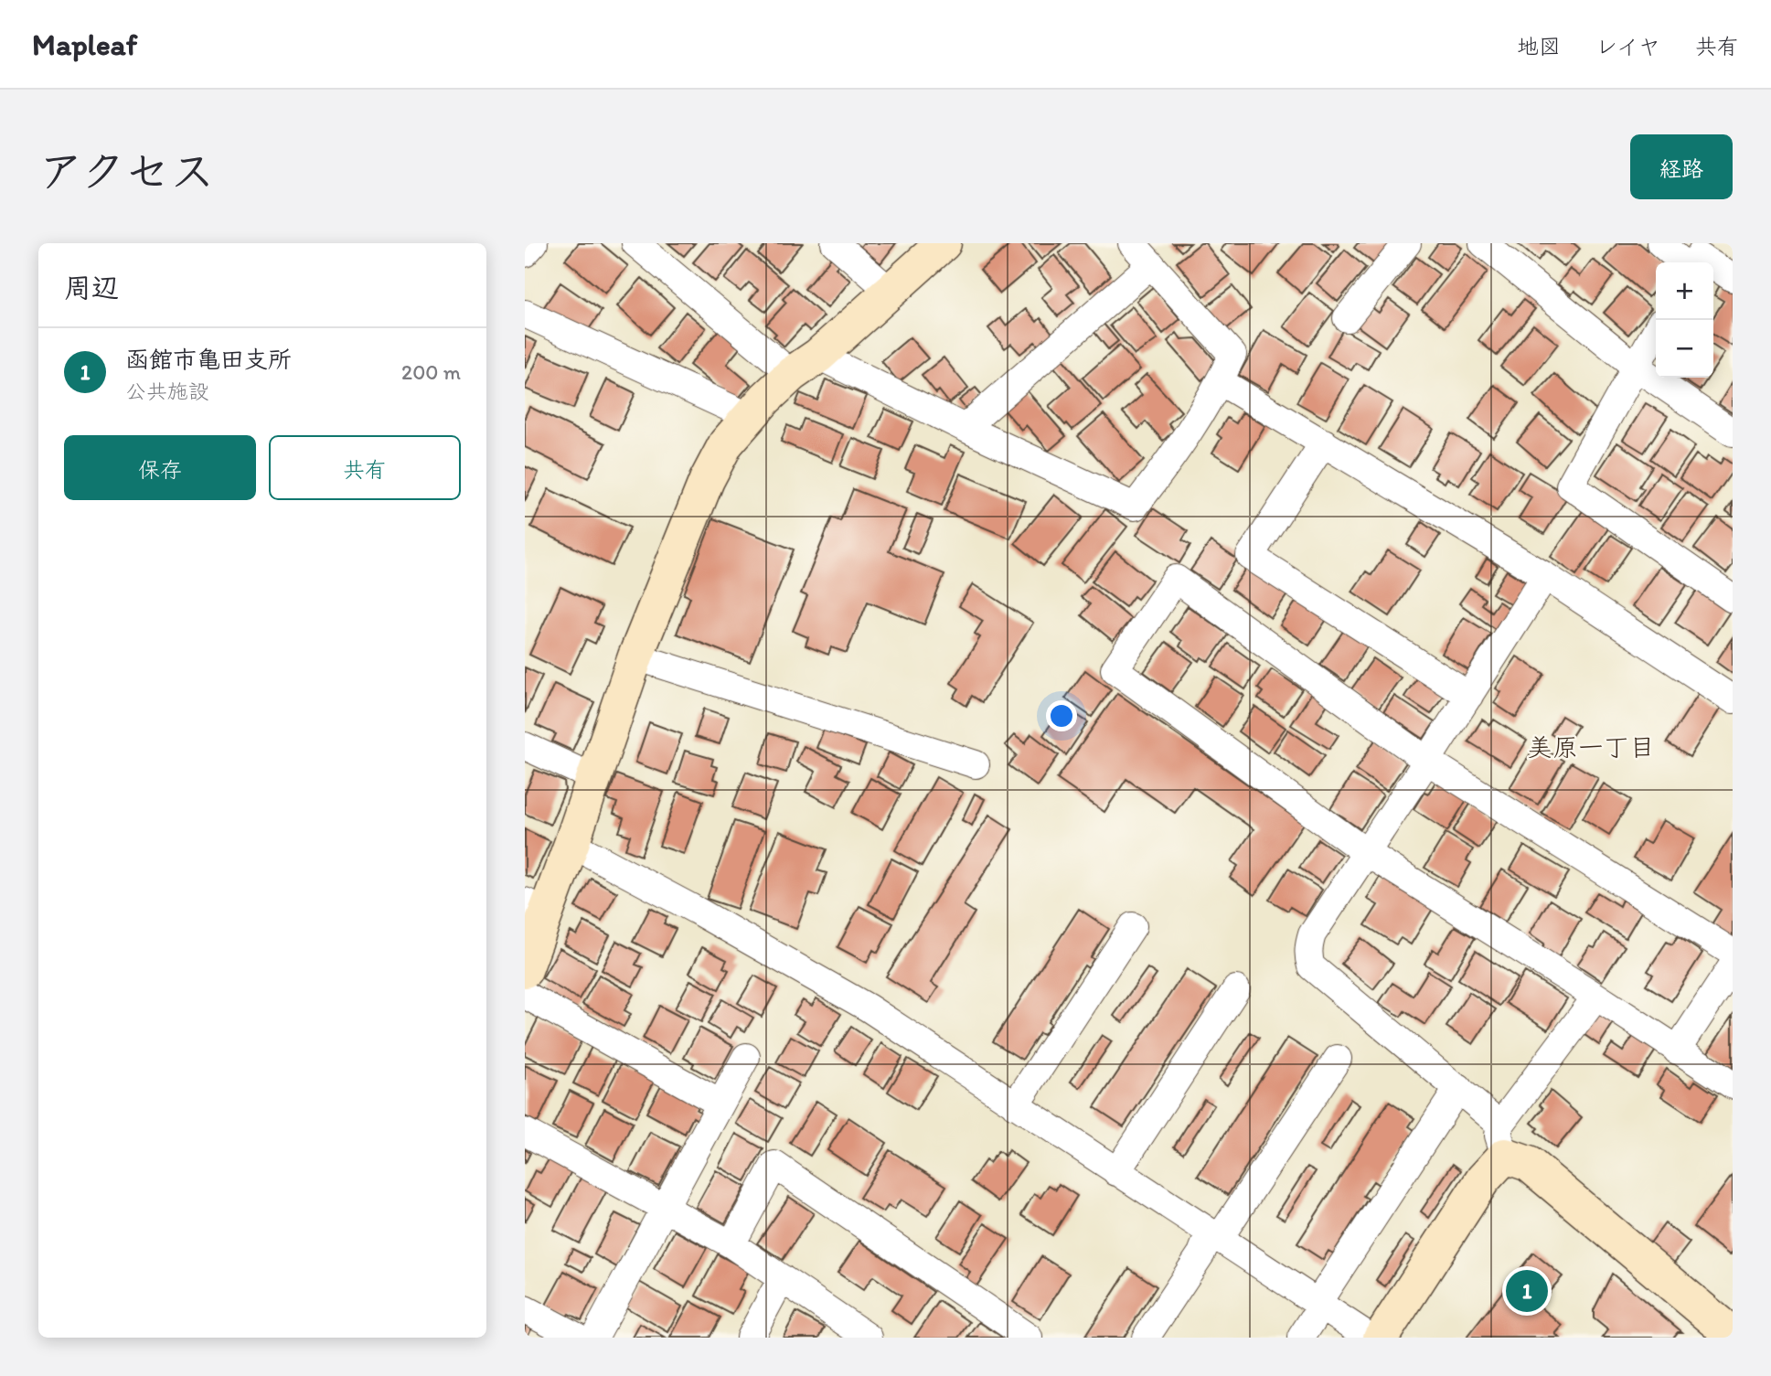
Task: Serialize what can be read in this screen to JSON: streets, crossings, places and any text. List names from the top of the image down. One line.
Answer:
{"districts":["美原一丁目"],"page":{"header":"Mapleaf","nav":["地図","レイヤ","共有"],"title":"アクセス","buttons":["経路",["保存","共有"]],"heading":"周辺","map_buttons":["+","−"],"list":[{"mark":"1","name":"函館市亀田支所","note":"公共施設","value":"200 m"}],"pins":"1"}}
